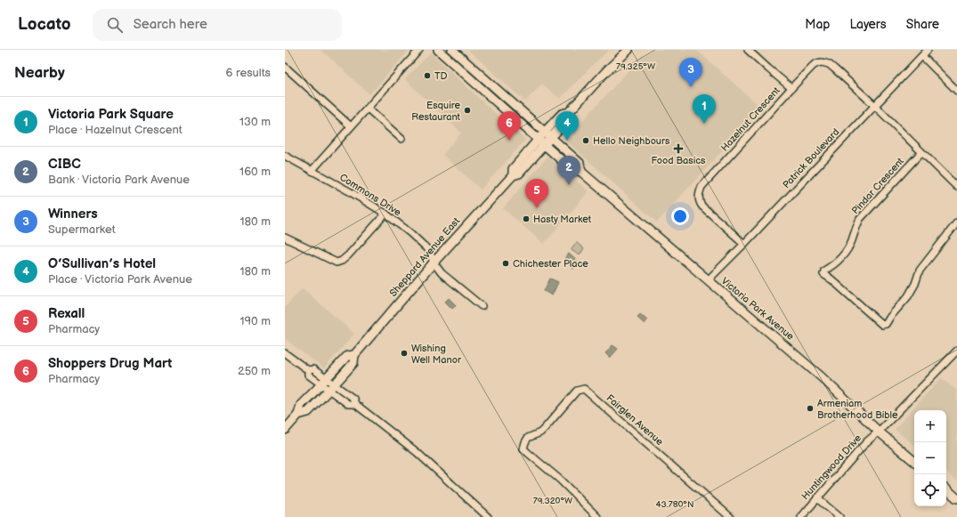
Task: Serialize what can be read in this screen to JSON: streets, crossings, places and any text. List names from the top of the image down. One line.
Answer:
{"streets":{"main road":["Sheppard Avenue East","Victoria Park Avenue"],"street":["Hazelnut Crescent","Patrick Boulevard","Pindar Crescent","Commons Drive","Fairglen Avenue","Huntingwood Drive"]},"crossings":[["Hazelnut Crescent","Patrick Boulevard"],["Hazelnut Crescent","Pindar Crescent"],["Patrick Boulevard","Victoria Park Avenue"],["Commons Drive","Sheppard Avenue East"],["Sheppard Avenue East","Victoria Park Avenue"],["Victoria Park Avenue","Huntingwood Drive"]],"places":{"other":["TD","Esquire Restaurant","Hello Neighbours","Hasty Market","Chichester Place","Wishing Well Manor","Armeniam Brotherhood Bible"],"health":["Food Basics"]},"page":{"header":"Locato","search":"Search here","nav":["Map","Layers","Share"],"heading":["Nearby","6 results"],"pins":["3","1","4","6","2","5"],"list":[{"mark":"1","name":"Victoria Park Square","note":"Place · Hazelnut Crescent","value":"130 m"},{"mark":"2","name":"CIBC","note":"Bank · Victoria Park Avenue","value":"160 m"},{"mark":"3","name":"Winners","note":"Supermarket","value":"180 m"},{"mark":"4","name":"O’Sullivan’s Hotel","note":"Place · Victoria Park Avenue","value":"180 m"},{"mark":"5","name":"Rexall","note":"Pharmacy","value":"190 m"},{"mark":"6","name":"Shoppers Drug Mart","note":"Pharmacy","value":"250 m"}],"map_buttons":["+","−"]},"coordinates":["79.325°W","79.320°W","43.780°N"]}
